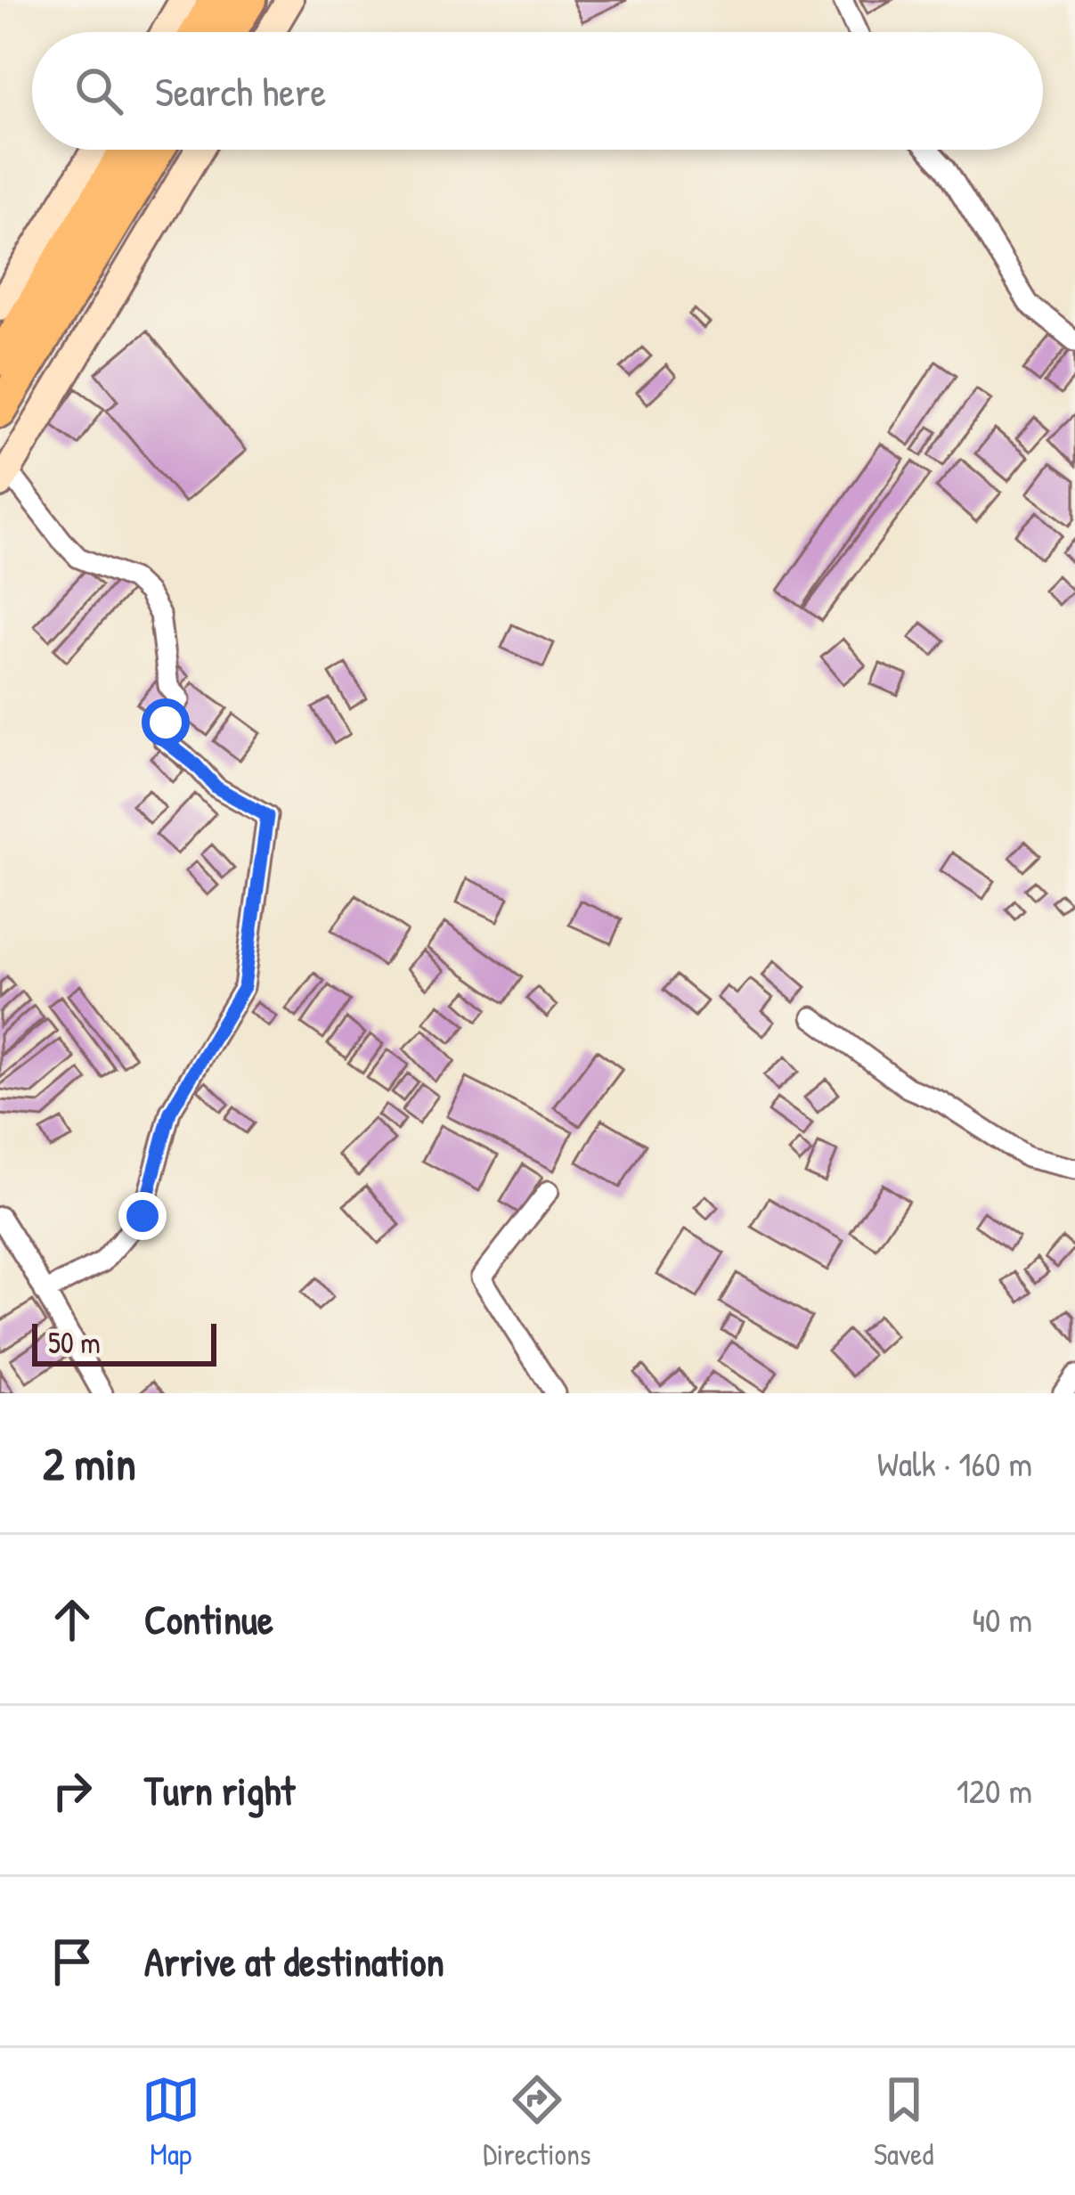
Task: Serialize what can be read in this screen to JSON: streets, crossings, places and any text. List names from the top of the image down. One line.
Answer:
{"scale_bar":"50 m","page":{"search":"Search here","scale":"50 m","heading":["2 min","Walk · 160 m"],"list":[["Continue","40 m"],["Turn right","120 m"],"Arrive at destination"],"nav":["Map","Directions","Saved"]}}
